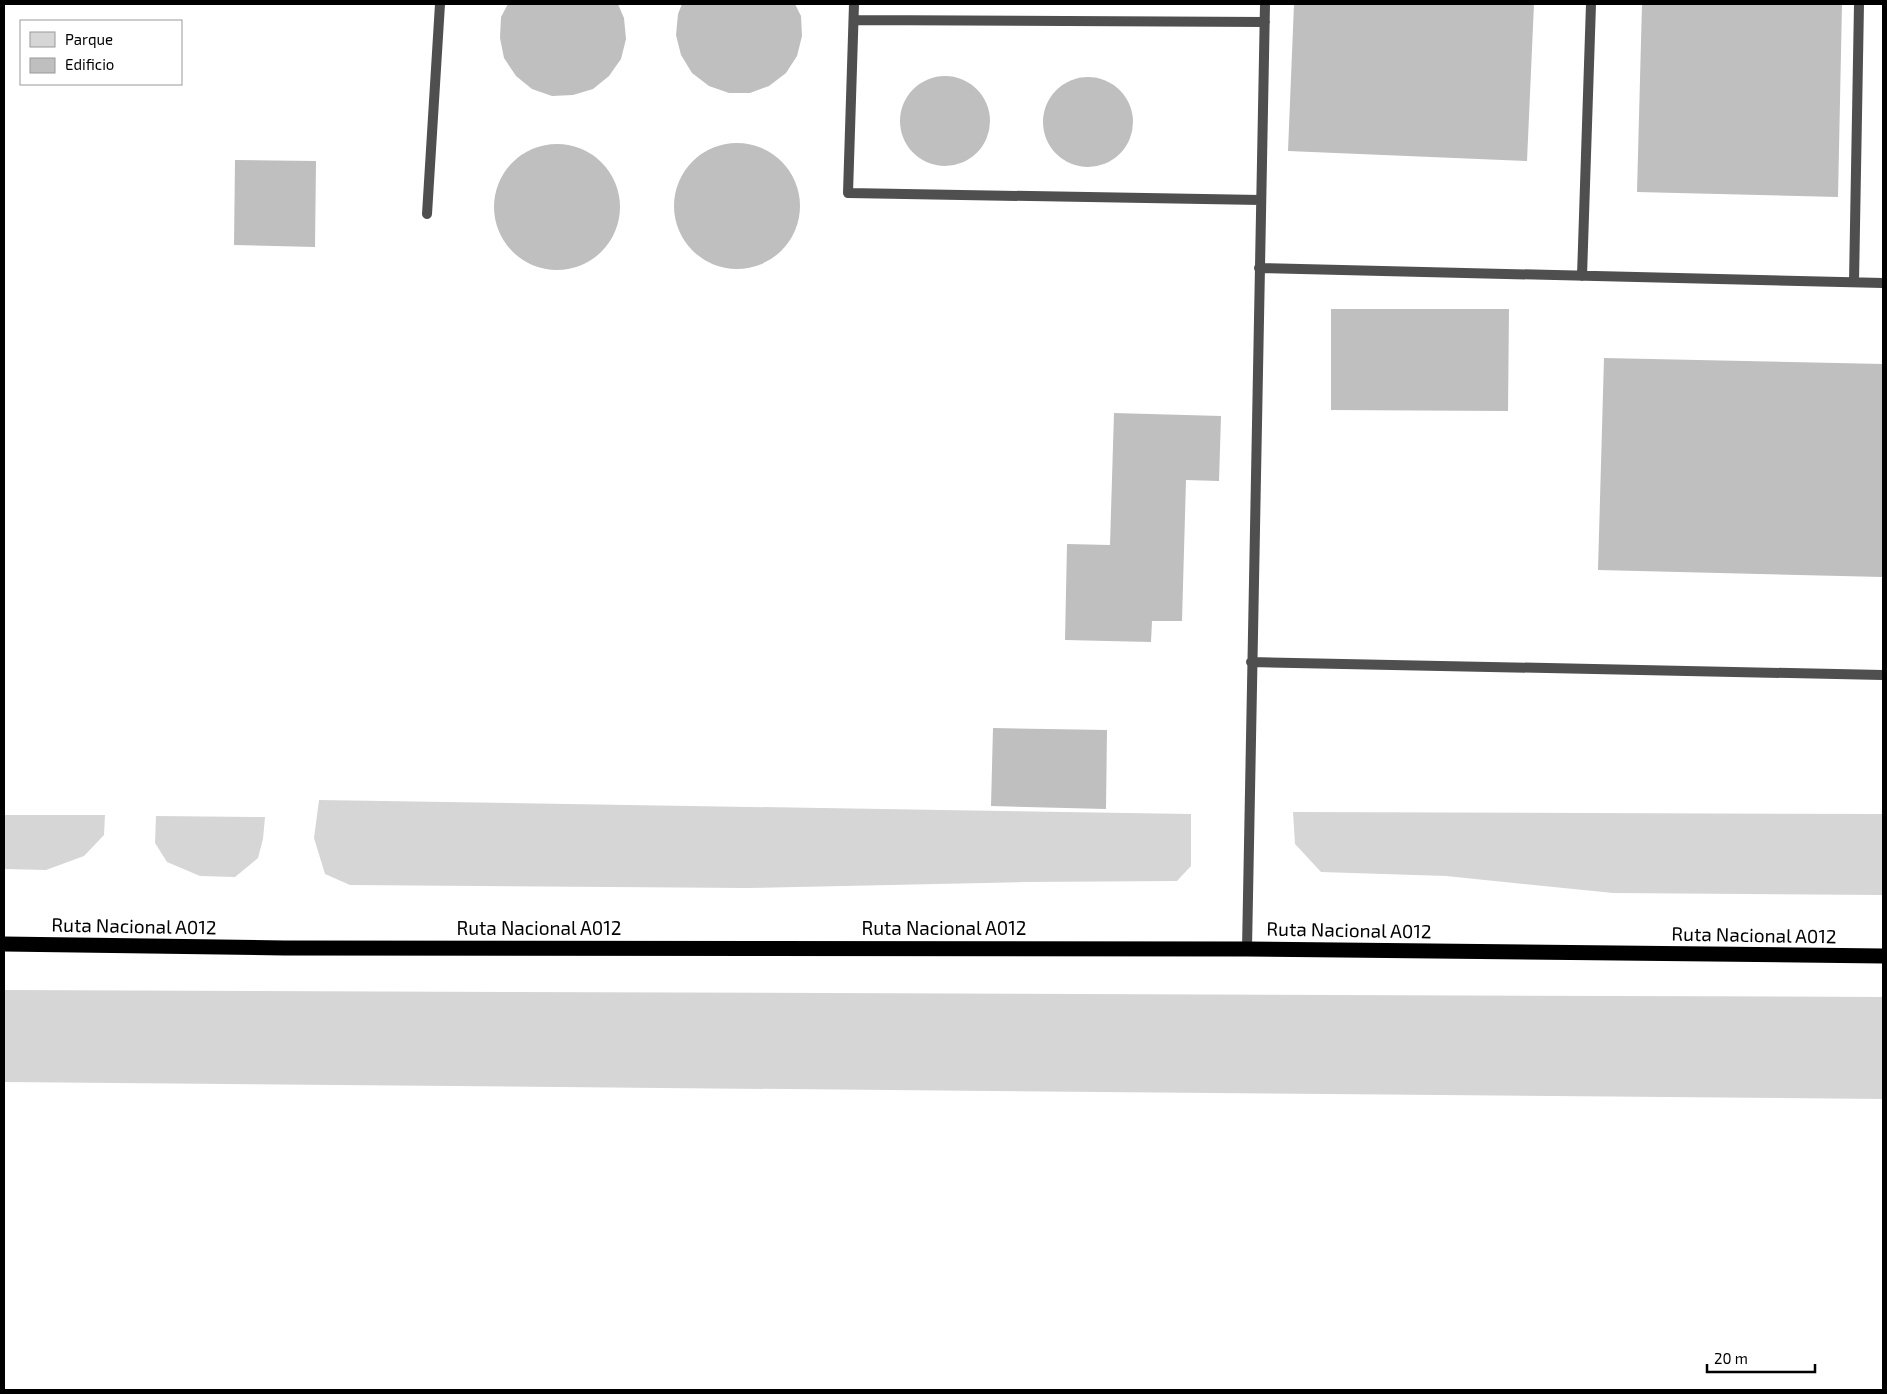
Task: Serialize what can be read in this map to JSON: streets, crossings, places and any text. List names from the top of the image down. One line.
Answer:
{"streets":{"highway":["Ruta Nacional A012"]},"legend":["Parque","Edificio"],"scale_bar":"20 m"}
